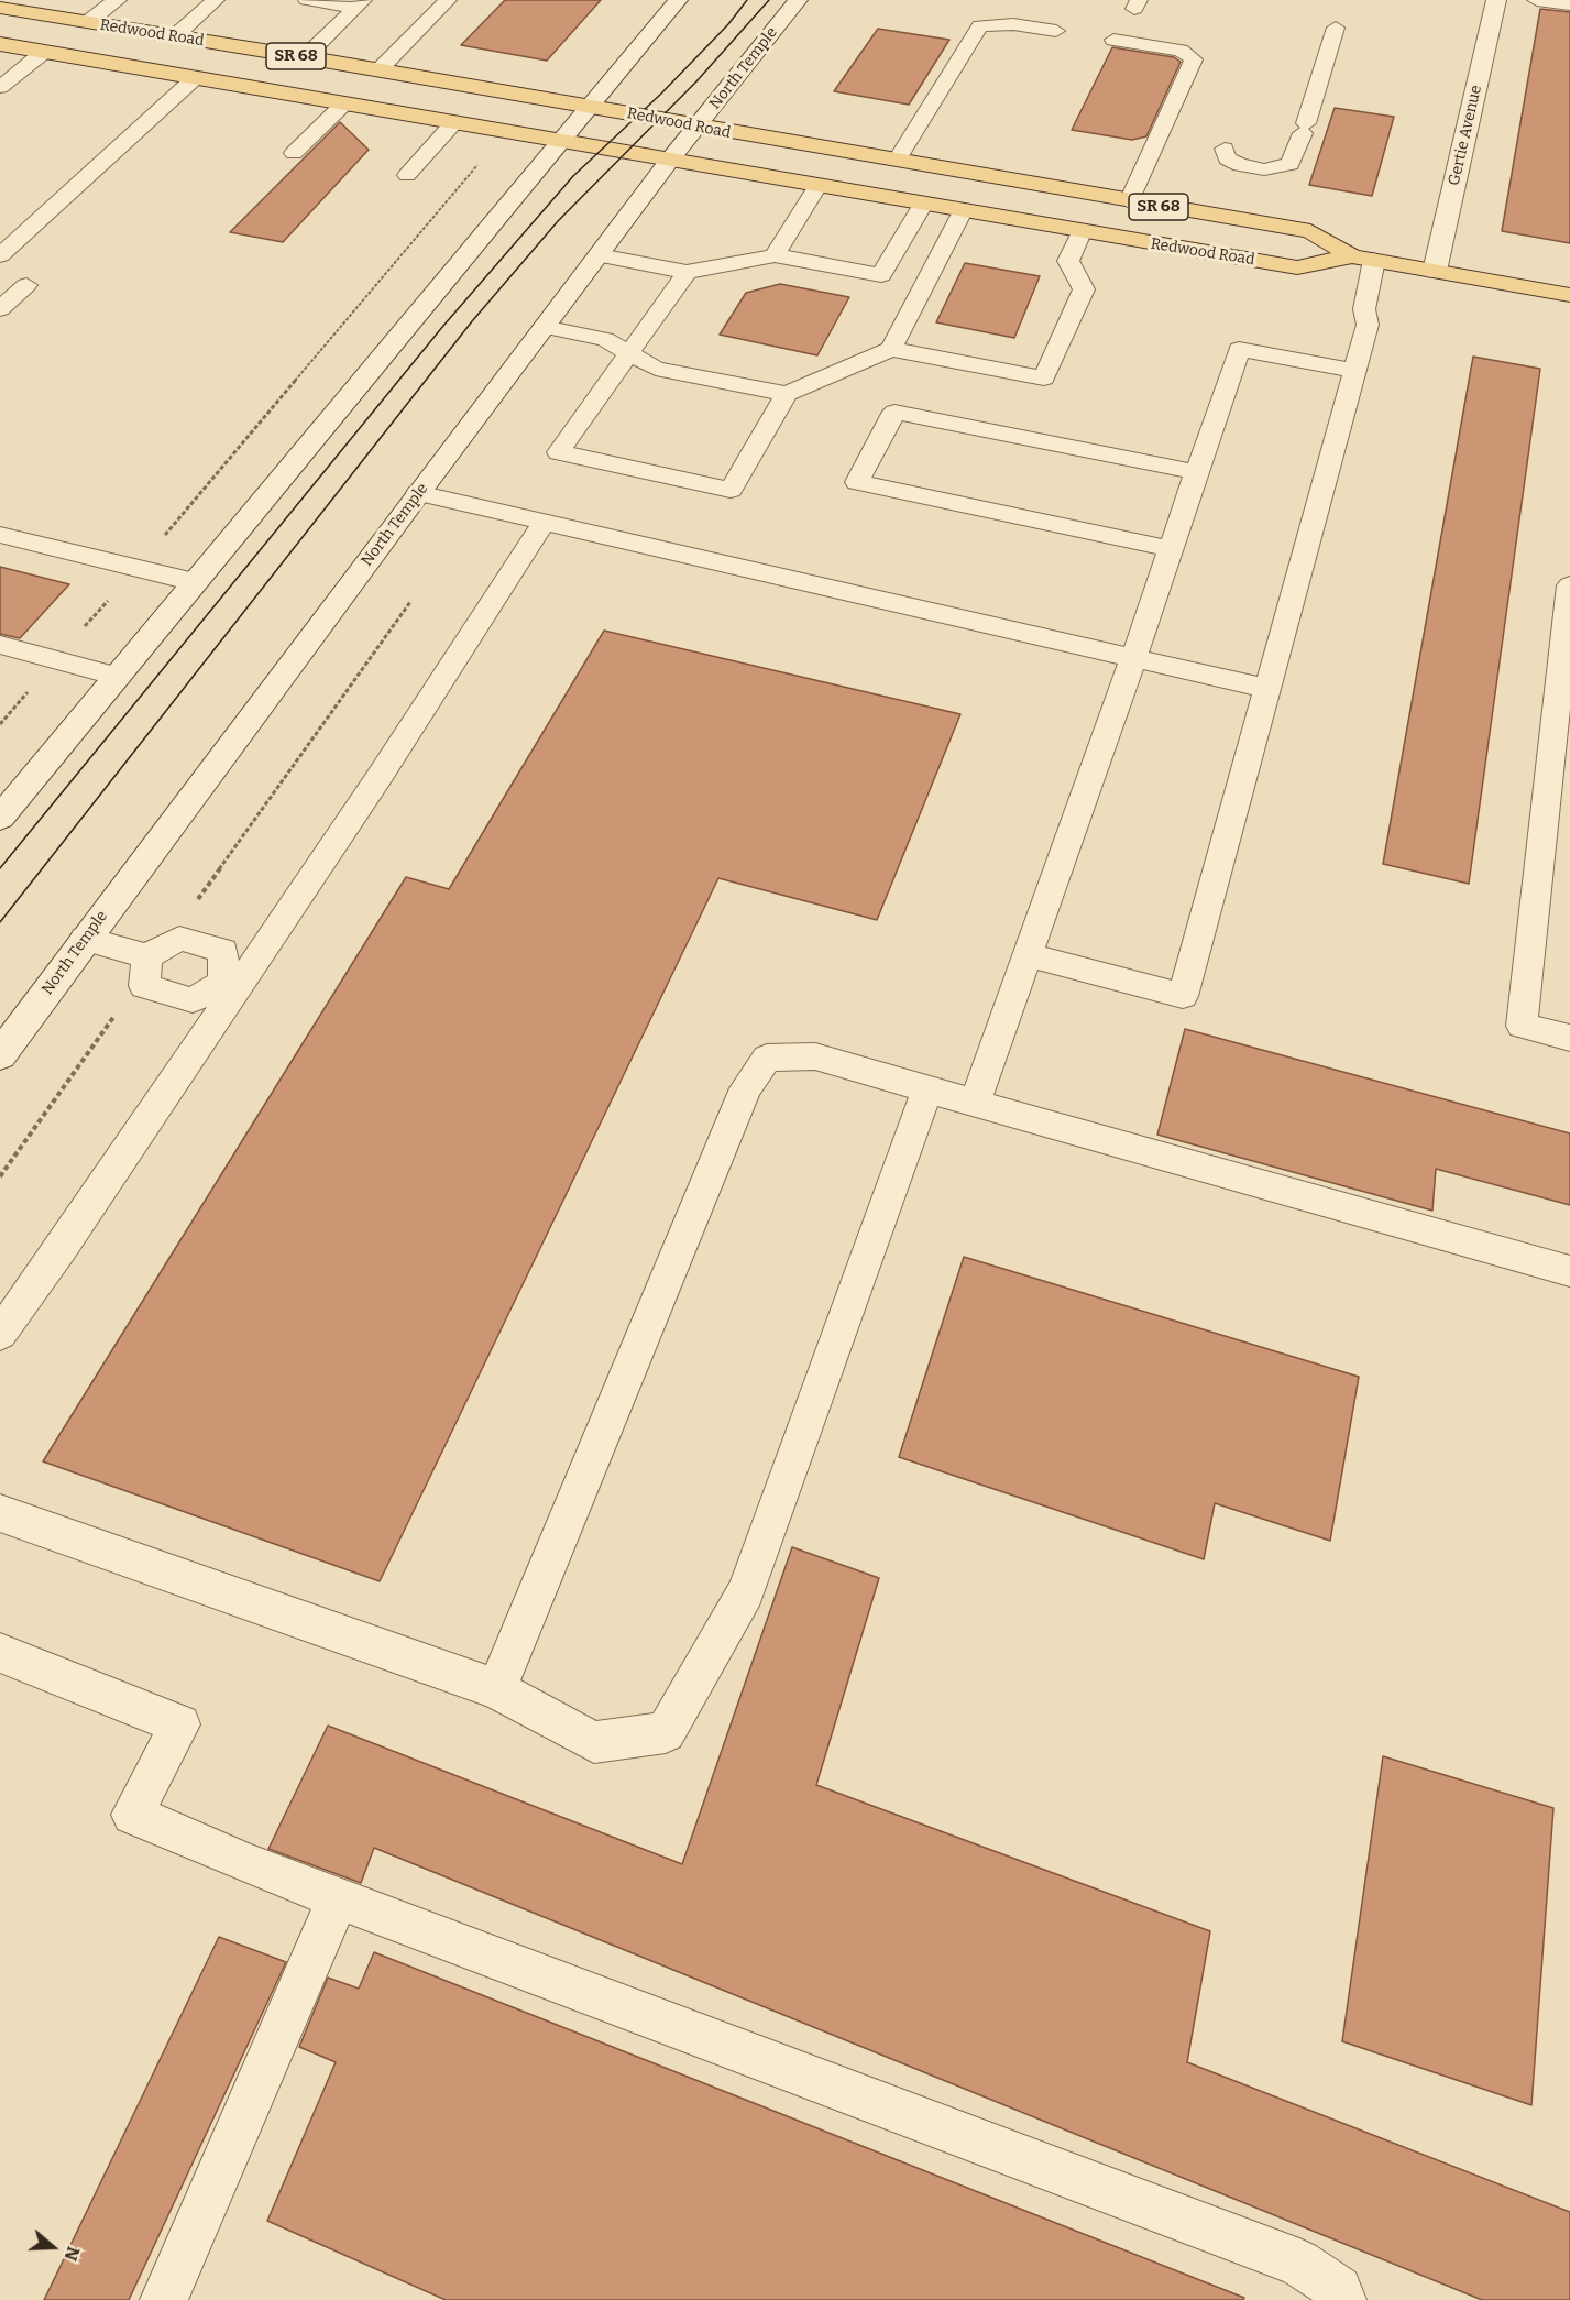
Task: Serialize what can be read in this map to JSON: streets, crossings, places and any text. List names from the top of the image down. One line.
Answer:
{"streets":{"main road":["Redwood Road","SR 68","North Temple","Gertie Avenue"]},"crossings":[["Redwood Road","North Temple"],["Redwood Road","Gertie Avenue"]],"north":"right"}
